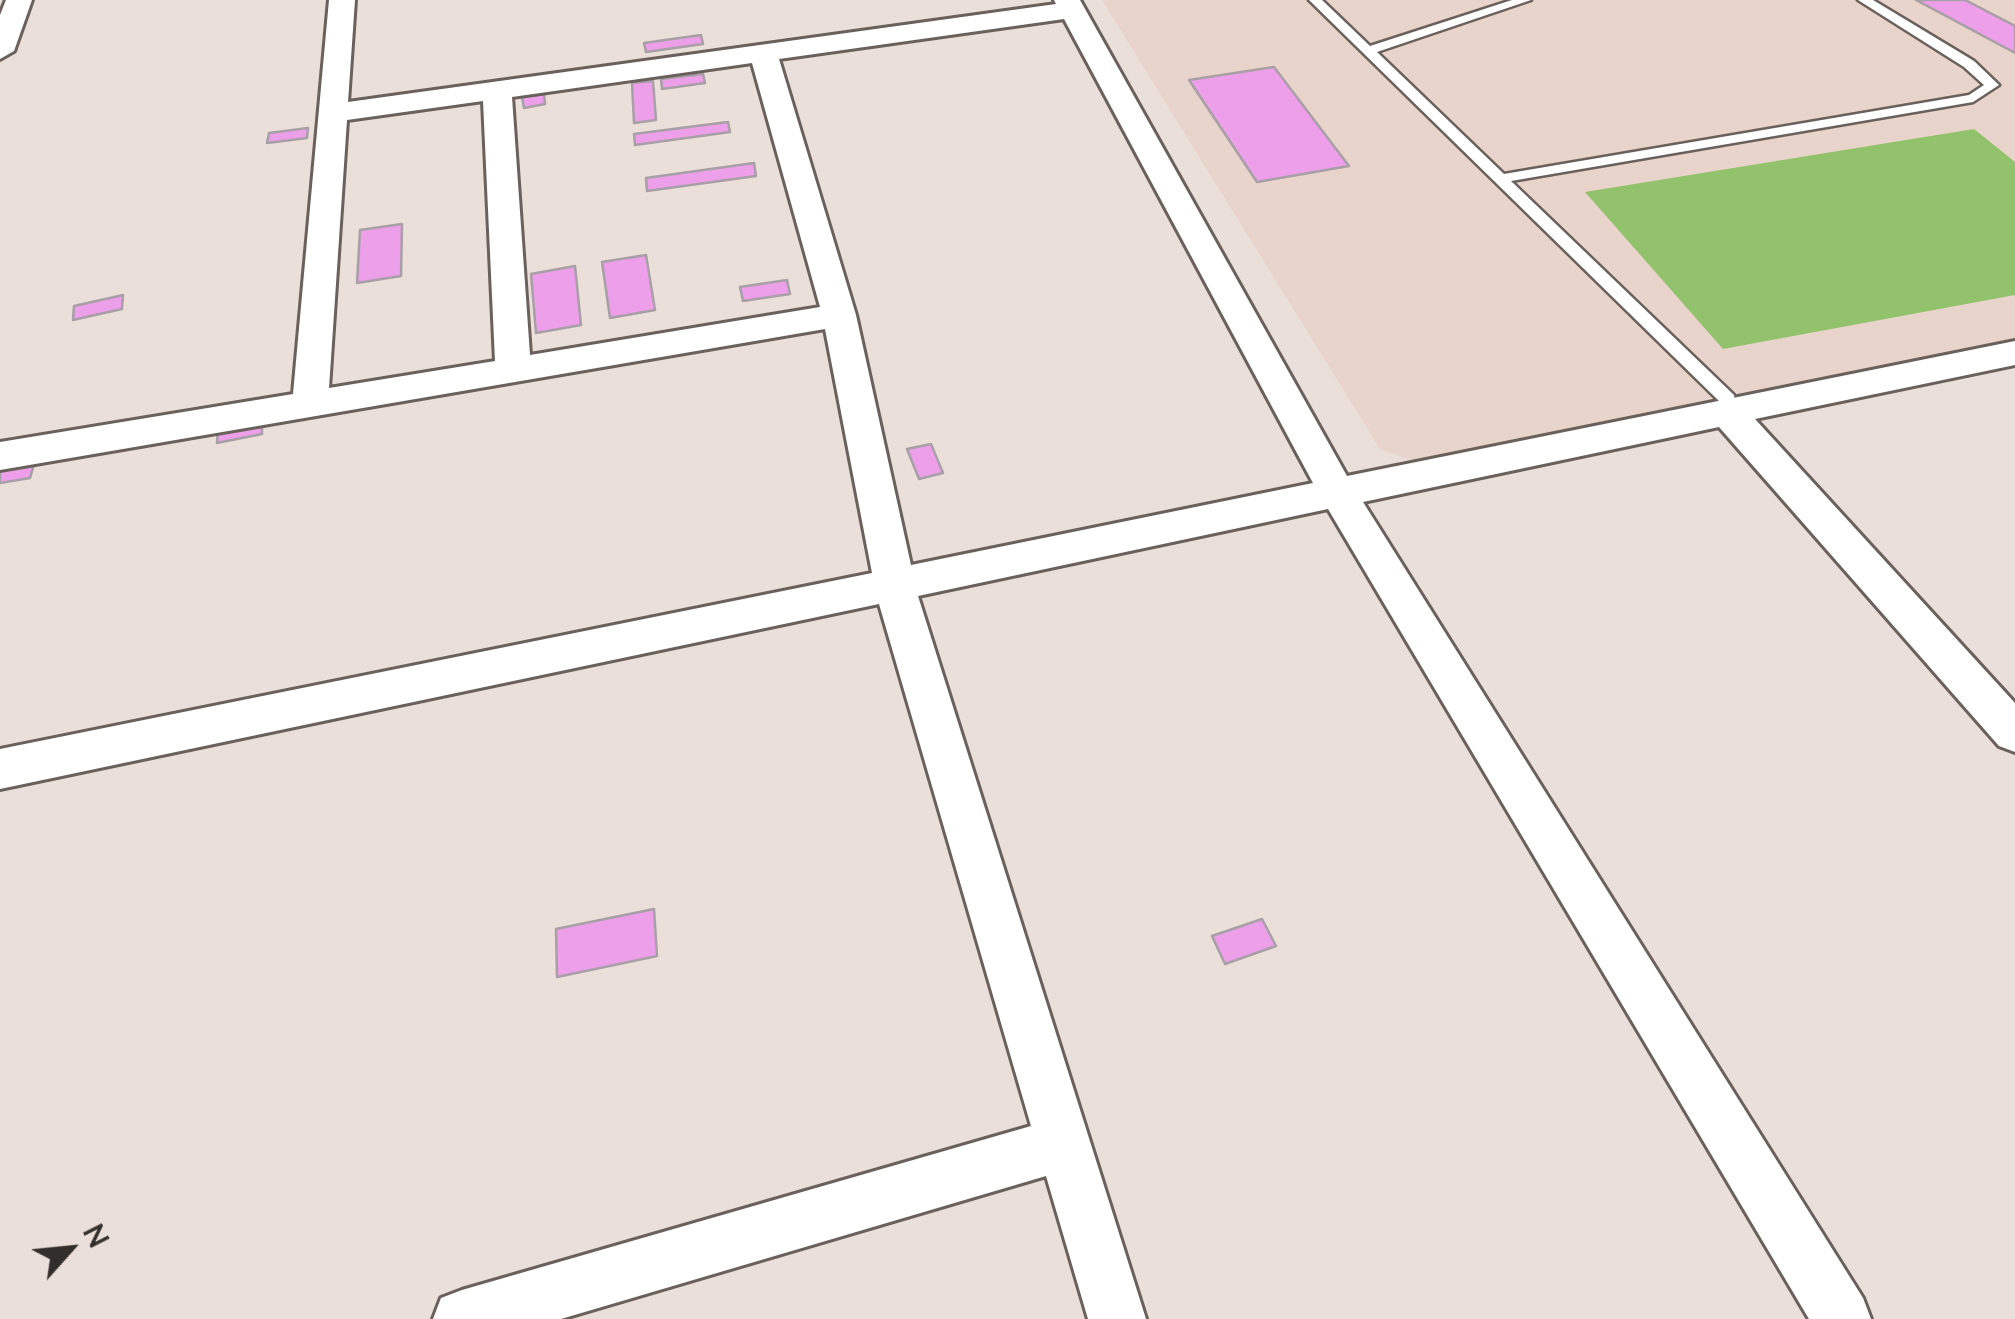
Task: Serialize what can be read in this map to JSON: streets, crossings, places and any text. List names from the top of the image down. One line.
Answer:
{"north":"top right"}
